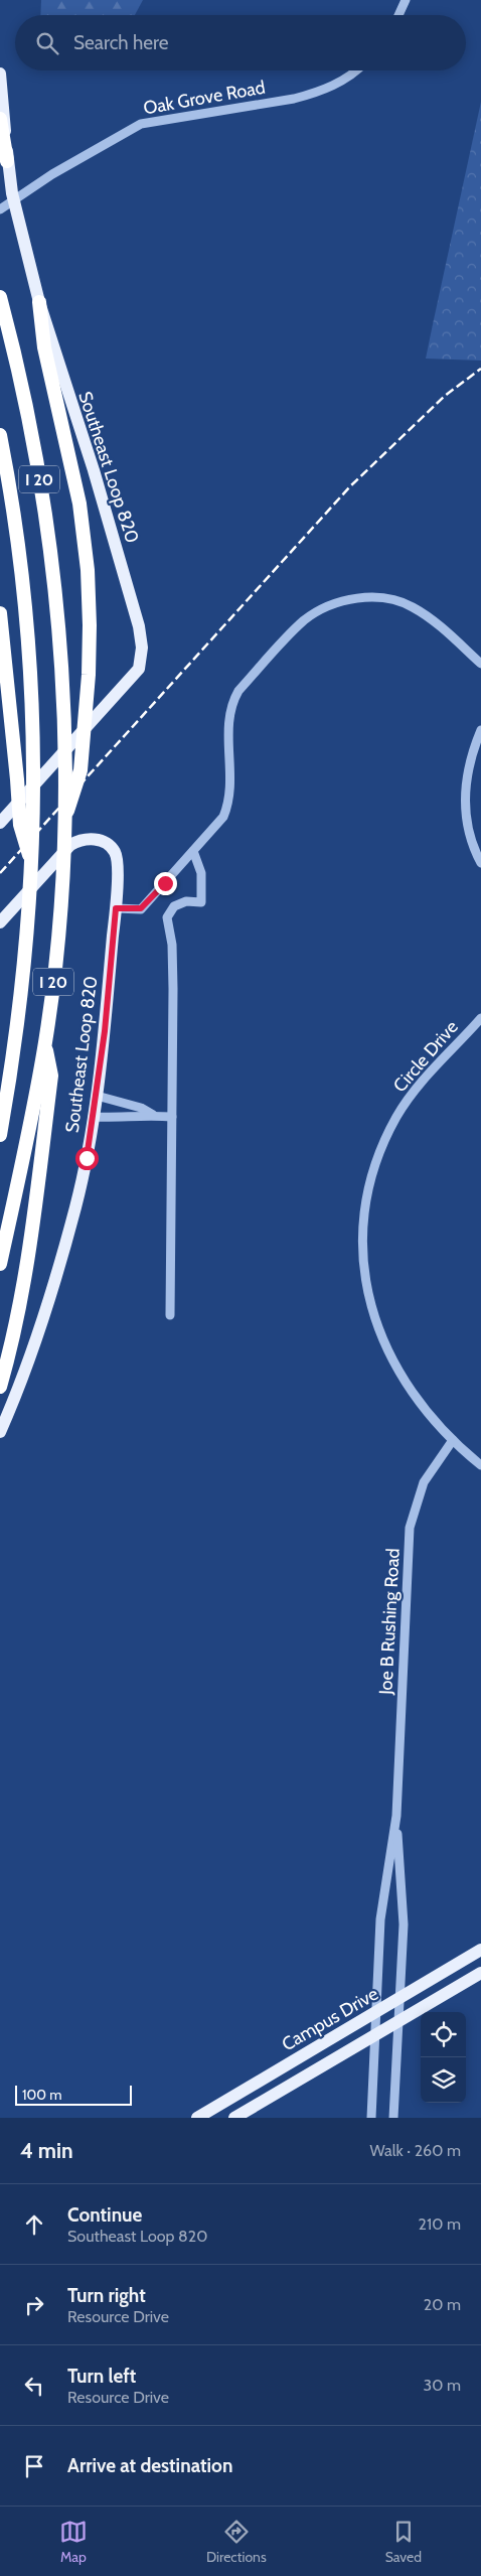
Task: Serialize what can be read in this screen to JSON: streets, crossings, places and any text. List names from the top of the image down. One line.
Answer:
{"streets":{"highway":["I 20"],"main road":["Southeast Loop 820","Campus Drive"],"street":["Oak Grove Road","Circle Drive","Joe B Rushing Road"]},"crossings":[["Oak Grove Road","Southeast Loop 820"],["Circle Drive","Joe B Rushing Road"],["Joe B Rushing Road","Campus Drive"]],"scale_bar":"100 m","page":{"search":"Search here","scale":"100 m","heading":["4 min","Walk · 260 m"],"list":[["Continue","Southeast Loop 820","210 m"],["Turn right","Resource Drive","20 m"],["Turn left","Resource Drive","30 m"],"Arrive at destination"],"nav":["Map","Directions","Saved"]}}
